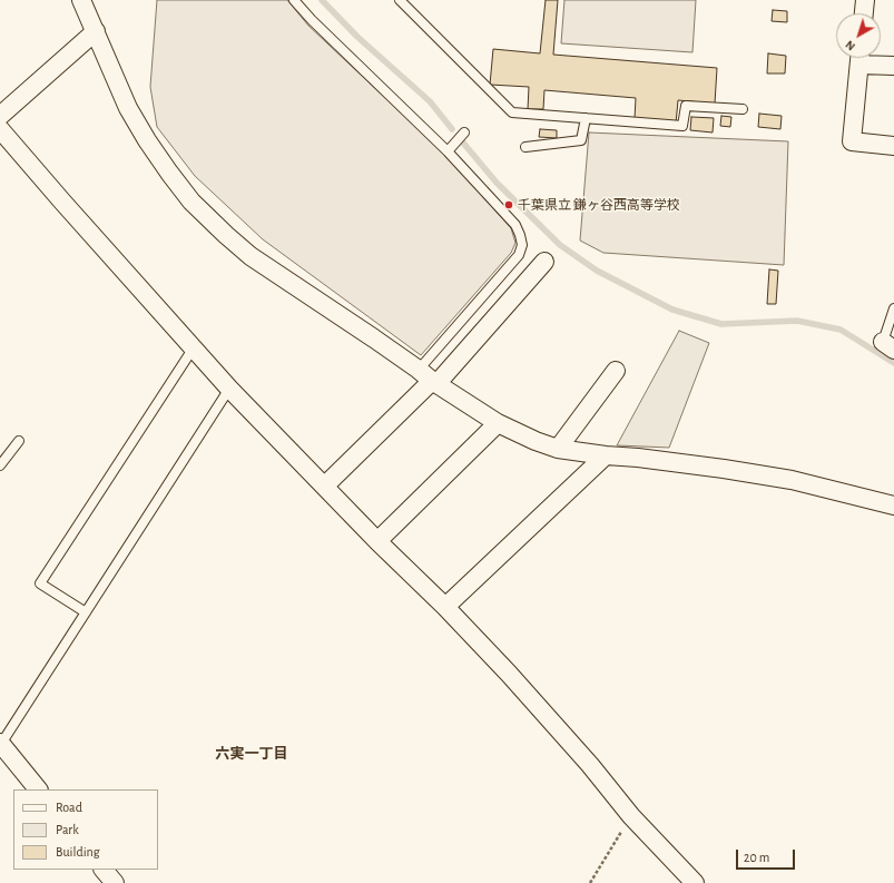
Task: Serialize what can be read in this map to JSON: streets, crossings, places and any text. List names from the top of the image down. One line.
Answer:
{"districts":["六実一丁目"],"places":["千葉県立 鎌ヶ谷西高等学校"],"legend":["Road","Park","Building"],"scale_bar":"20 m","north":"bottom left"}
